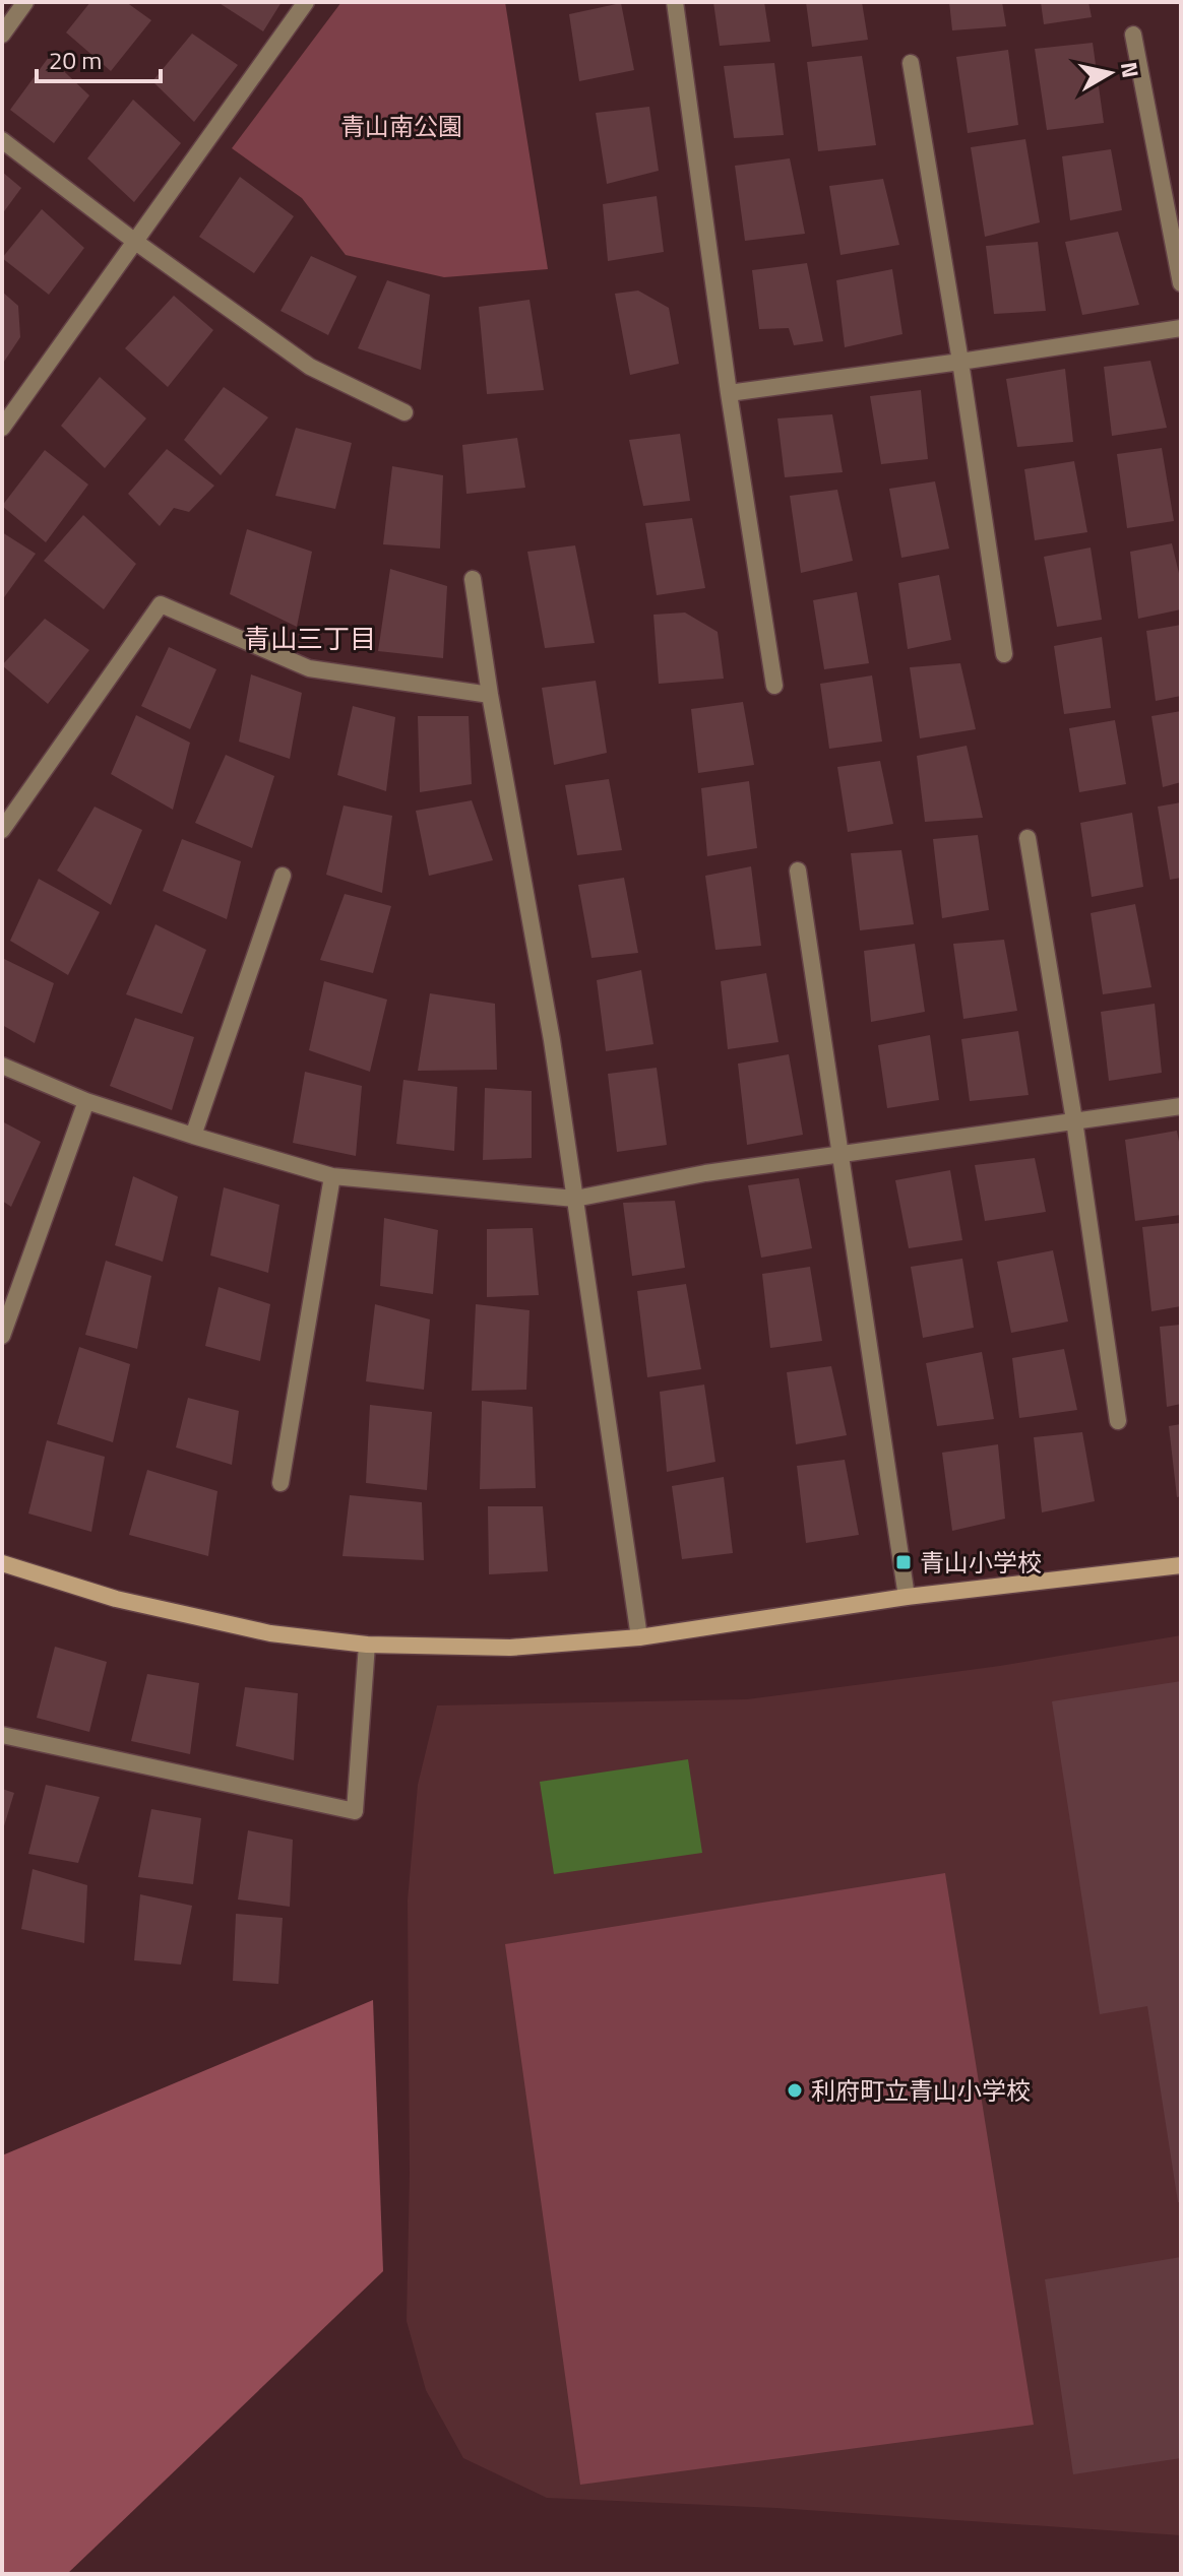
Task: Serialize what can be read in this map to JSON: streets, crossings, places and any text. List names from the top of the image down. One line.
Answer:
{"districts":["青山三丁目"],"parks":["青山南公園"],"places":{"transit":["青山小学校"],"other":["利府町立青山小学校"]},"scale_bar":"20 m","north":"right"}
